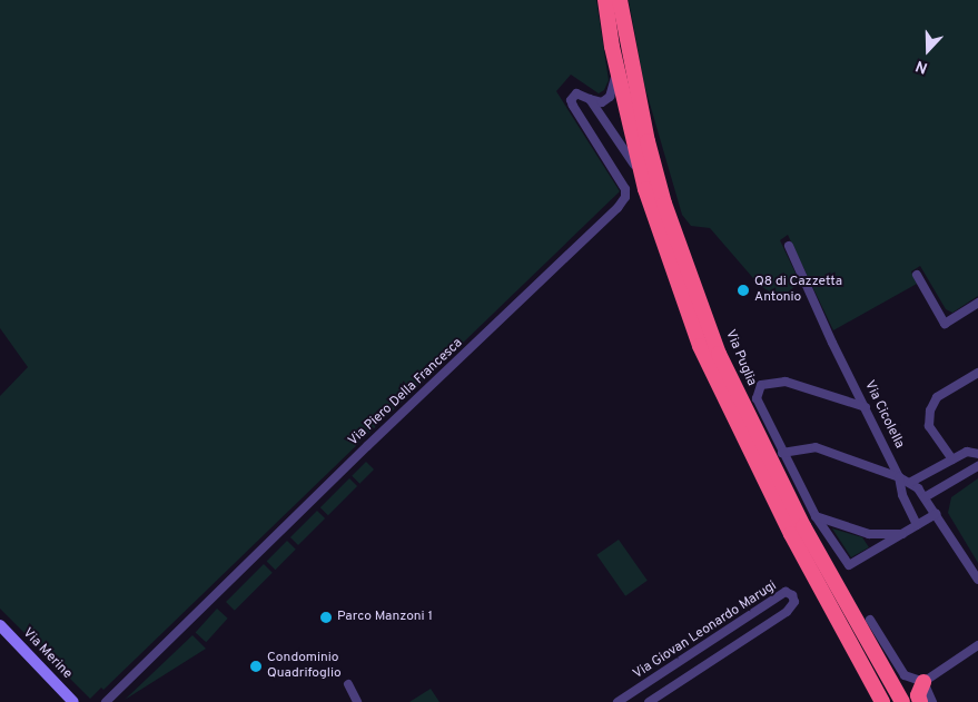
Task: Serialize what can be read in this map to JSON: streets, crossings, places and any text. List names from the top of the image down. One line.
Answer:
{"streets":{"highway":["Via Puglia"],"main road":["Via Merine"],"street":["Via Piero Della Francesca","Via Cicolella","Via Giovan Leonardo Marugi"]},"places":["Q8 di Cazzetta Antonio","Parco Manzoni 1","Condominio Quadrifoglio"],"north":"bottom"}
